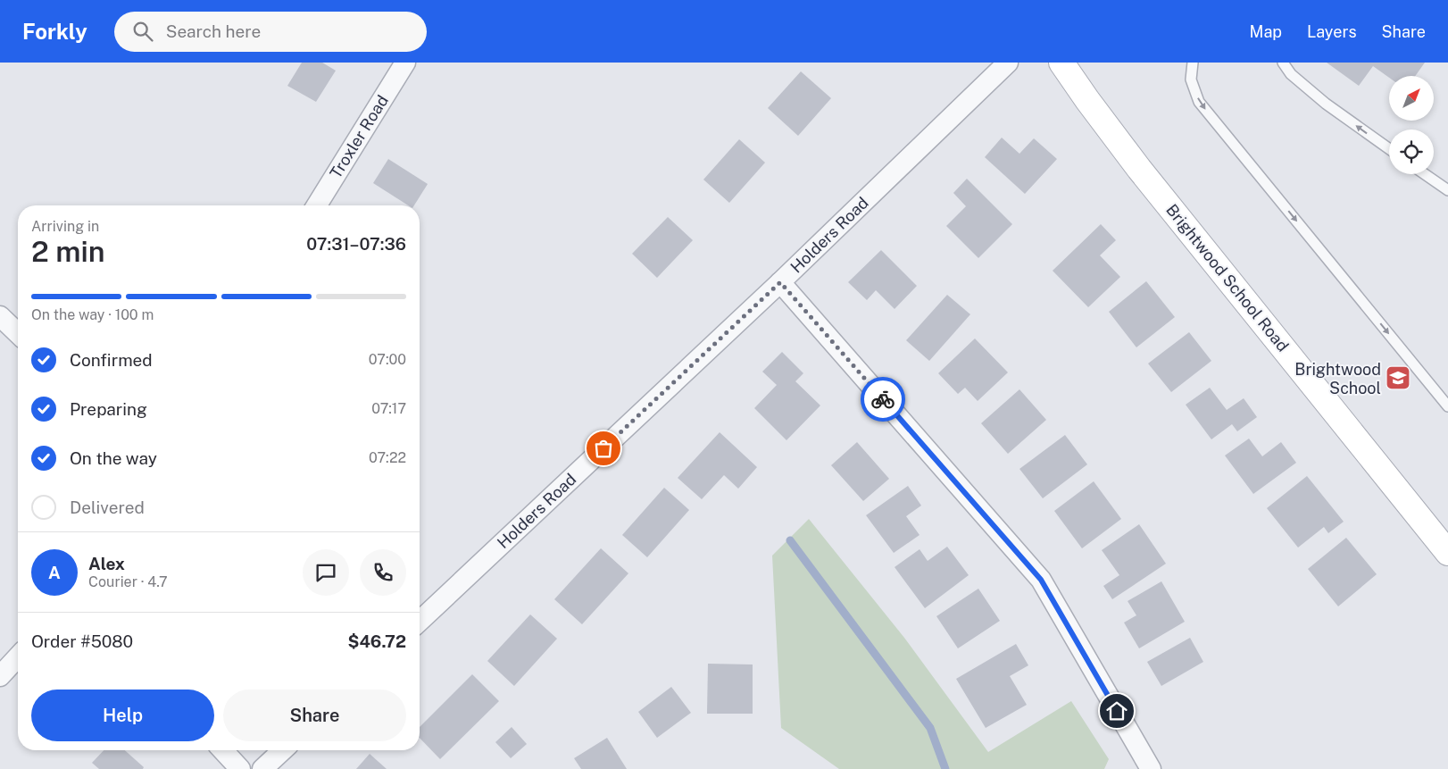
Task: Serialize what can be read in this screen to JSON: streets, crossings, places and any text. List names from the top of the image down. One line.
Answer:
{"streets":{"main road":["Brightwood School Road"],"street":["Troxler Road","Holders Road"]},"places":{"school or university":["Brightwood School"]},"north":"top right","page":{"header":"Forkly","search":"Search here","nav":["Map","Layers","Share"],"heading":["2 min","Arriving in","07:31–07:36"],"panel":["Alex","Courier · 4.7","Order #5080","$46.72"],"bar":"On the way · 100 m","list":[["Confirmed","07:00"],["Preparing","07:17"],["On the way","07:22"],"Delivered"],"round":"A","buttons":["Help","Share"]}}
